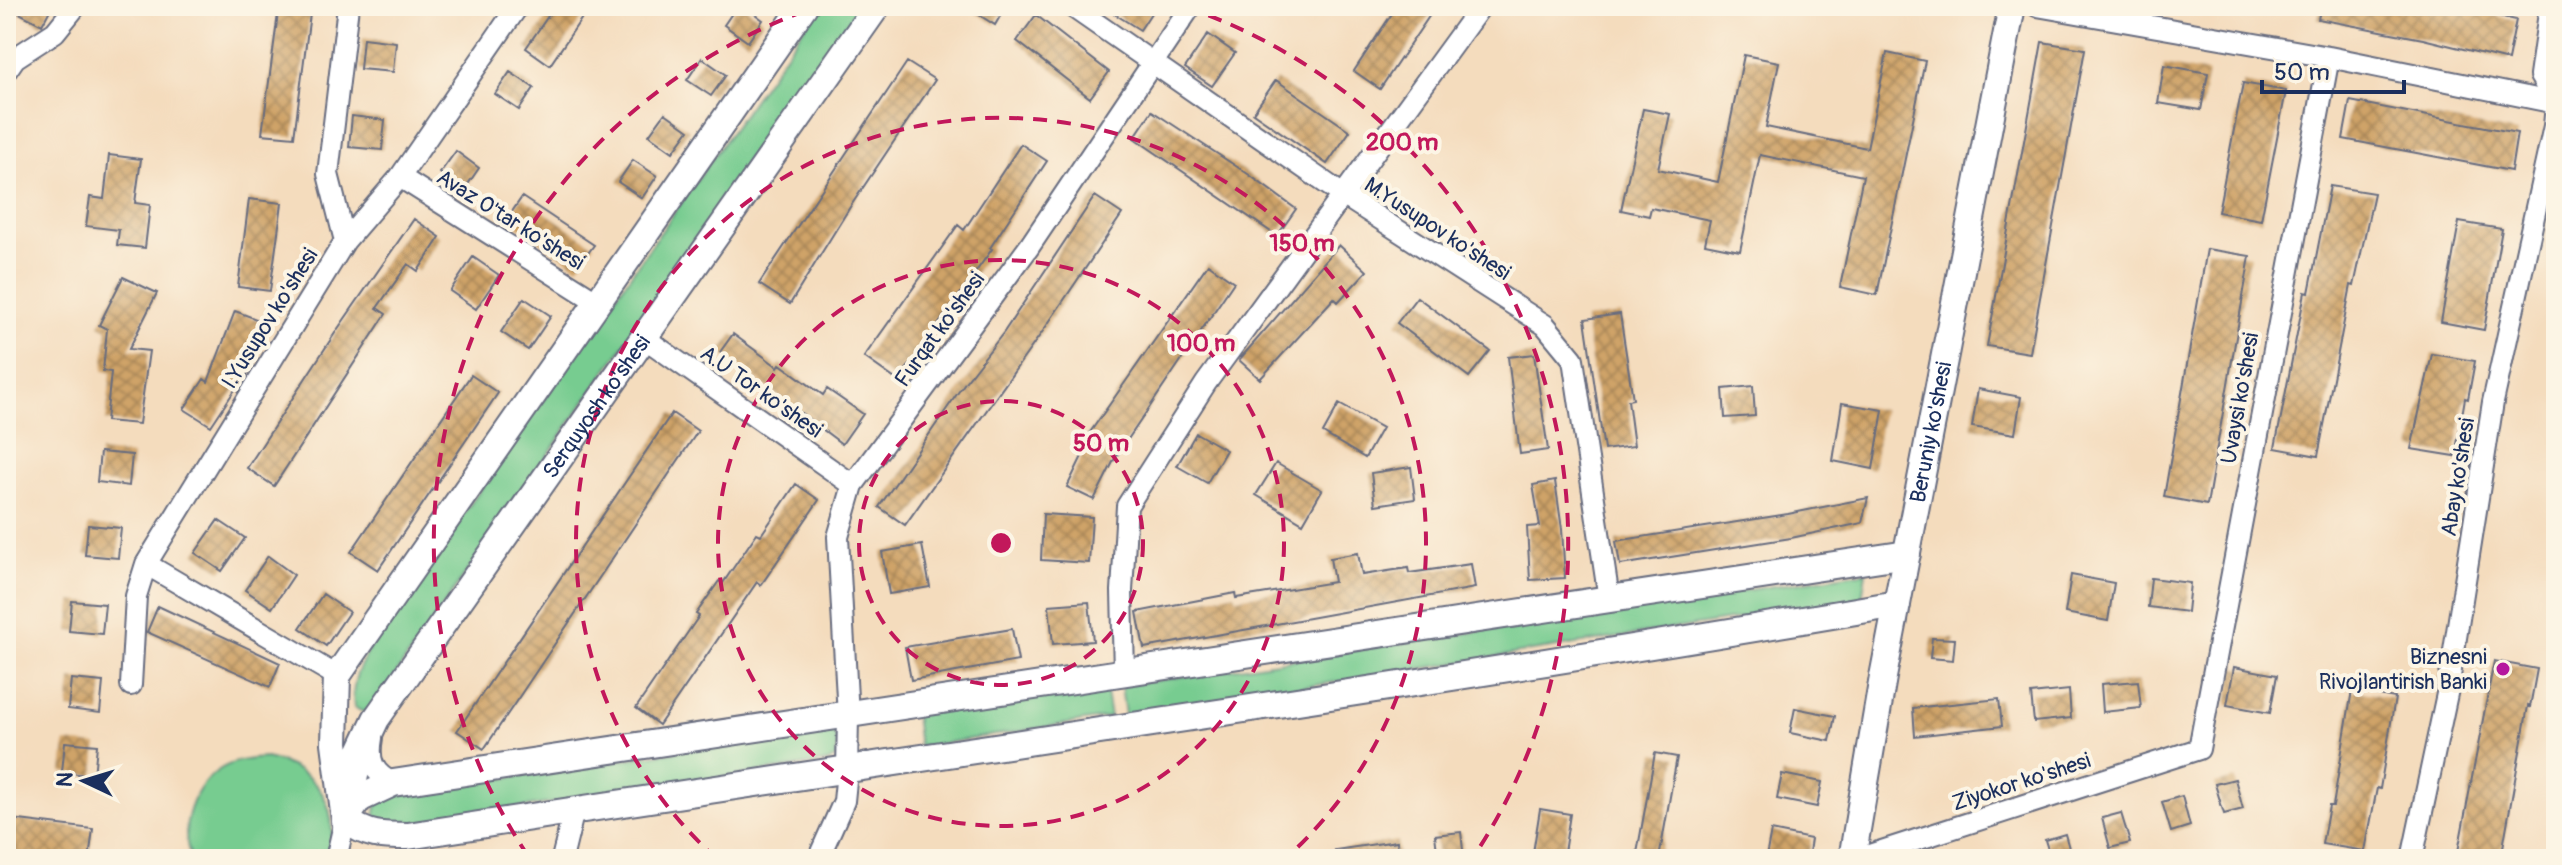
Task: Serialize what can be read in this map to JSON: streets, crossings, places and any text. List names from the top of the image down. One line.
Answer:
{"streets":{"street":["Avaz O'tar ko'shesi","M.Yusupov ko'shesi","I.Yusupov ko'shesi","Furqat ko'shesi","A.U Tor ko'shesi","Uvaysi ko'shesi","Serquyosh ko'shesi","Beruniy ko'shesi","Abay ko'shesi","Ziyokor ko'shesi"]},"crossings":[["Avaz O'tar ko'shesi","I.Yusupov ko'shesi"],["M.Yusupov ko'shesi","Furqat ko'shesi"],["Furqat ko'shesi","A.U Tor ko'shesi"],["A.U Tor ko'shesi","Serquyosh ko'shesi"],["Uvaysi ko'shesi","Ziyokor ko'shesi"],["Beruniy ko'shesi","Ziyokor ko'shesi"]],"places":["Biznesni Rivojlantirish Banki"],"scale_bar":"50 m","north":"left","rings":["200 m","150 m","100 m","50 m"]}
